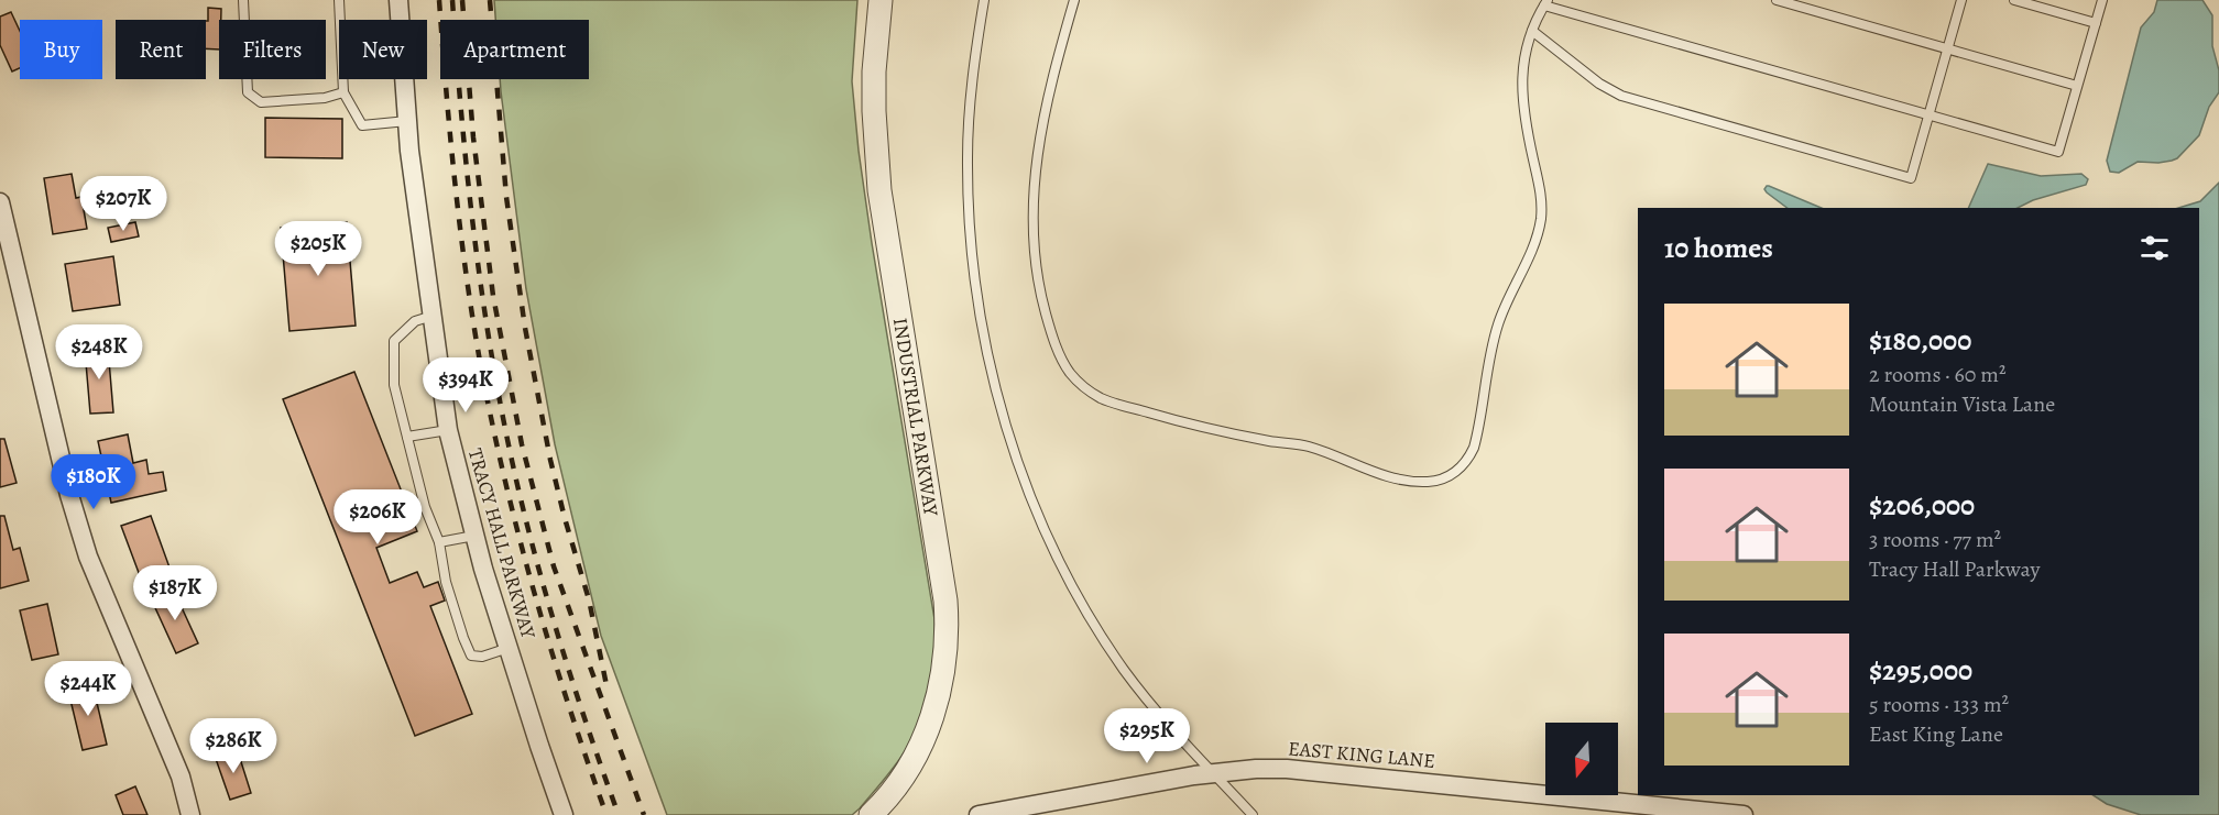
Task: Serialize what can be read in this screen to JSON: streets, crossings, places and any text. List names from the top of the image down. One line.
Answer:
{"streets":{"street":["INDUSTRIAL PARKWAY","TRACY HALL PARKWAY","EAST KING LANE"]},"north":"bottom","page":{"chip":["Buy","Rent","Filters","New","Apartment"],"price":["$207K","$205K","$248K","$394K","$180K","$206K","$187K","$244K","$295K","$286K"],"heading":"10 homes","list":[{"name":"$180,000","note":"2 rooms · 60 m² · Mountain Vista Lane"},{"name":"$206,000","note":"3 rooms · 77 m² · Tracy Hall Parkway"},{"name":"$295,000","note":"5 rooms · 133 m² · East King Lane"}]}}
